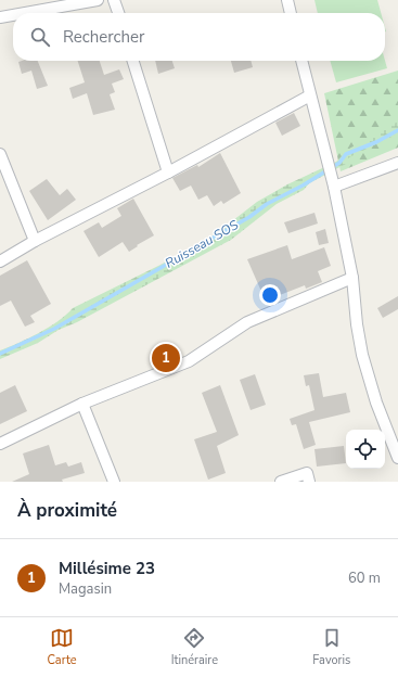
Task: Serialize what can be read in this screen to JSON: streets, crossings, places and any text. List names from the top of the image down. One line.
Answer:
{"water":["Ruisseau SOS"],"page":{"search":"Rechercher","pins":"1","heading":"À proximité","list":[{"mark":"1","name":"Millésime 23","note":"Magasin","value":"60 m"}],"nav":["Carte","Itinéraire","Favoris"]}}
